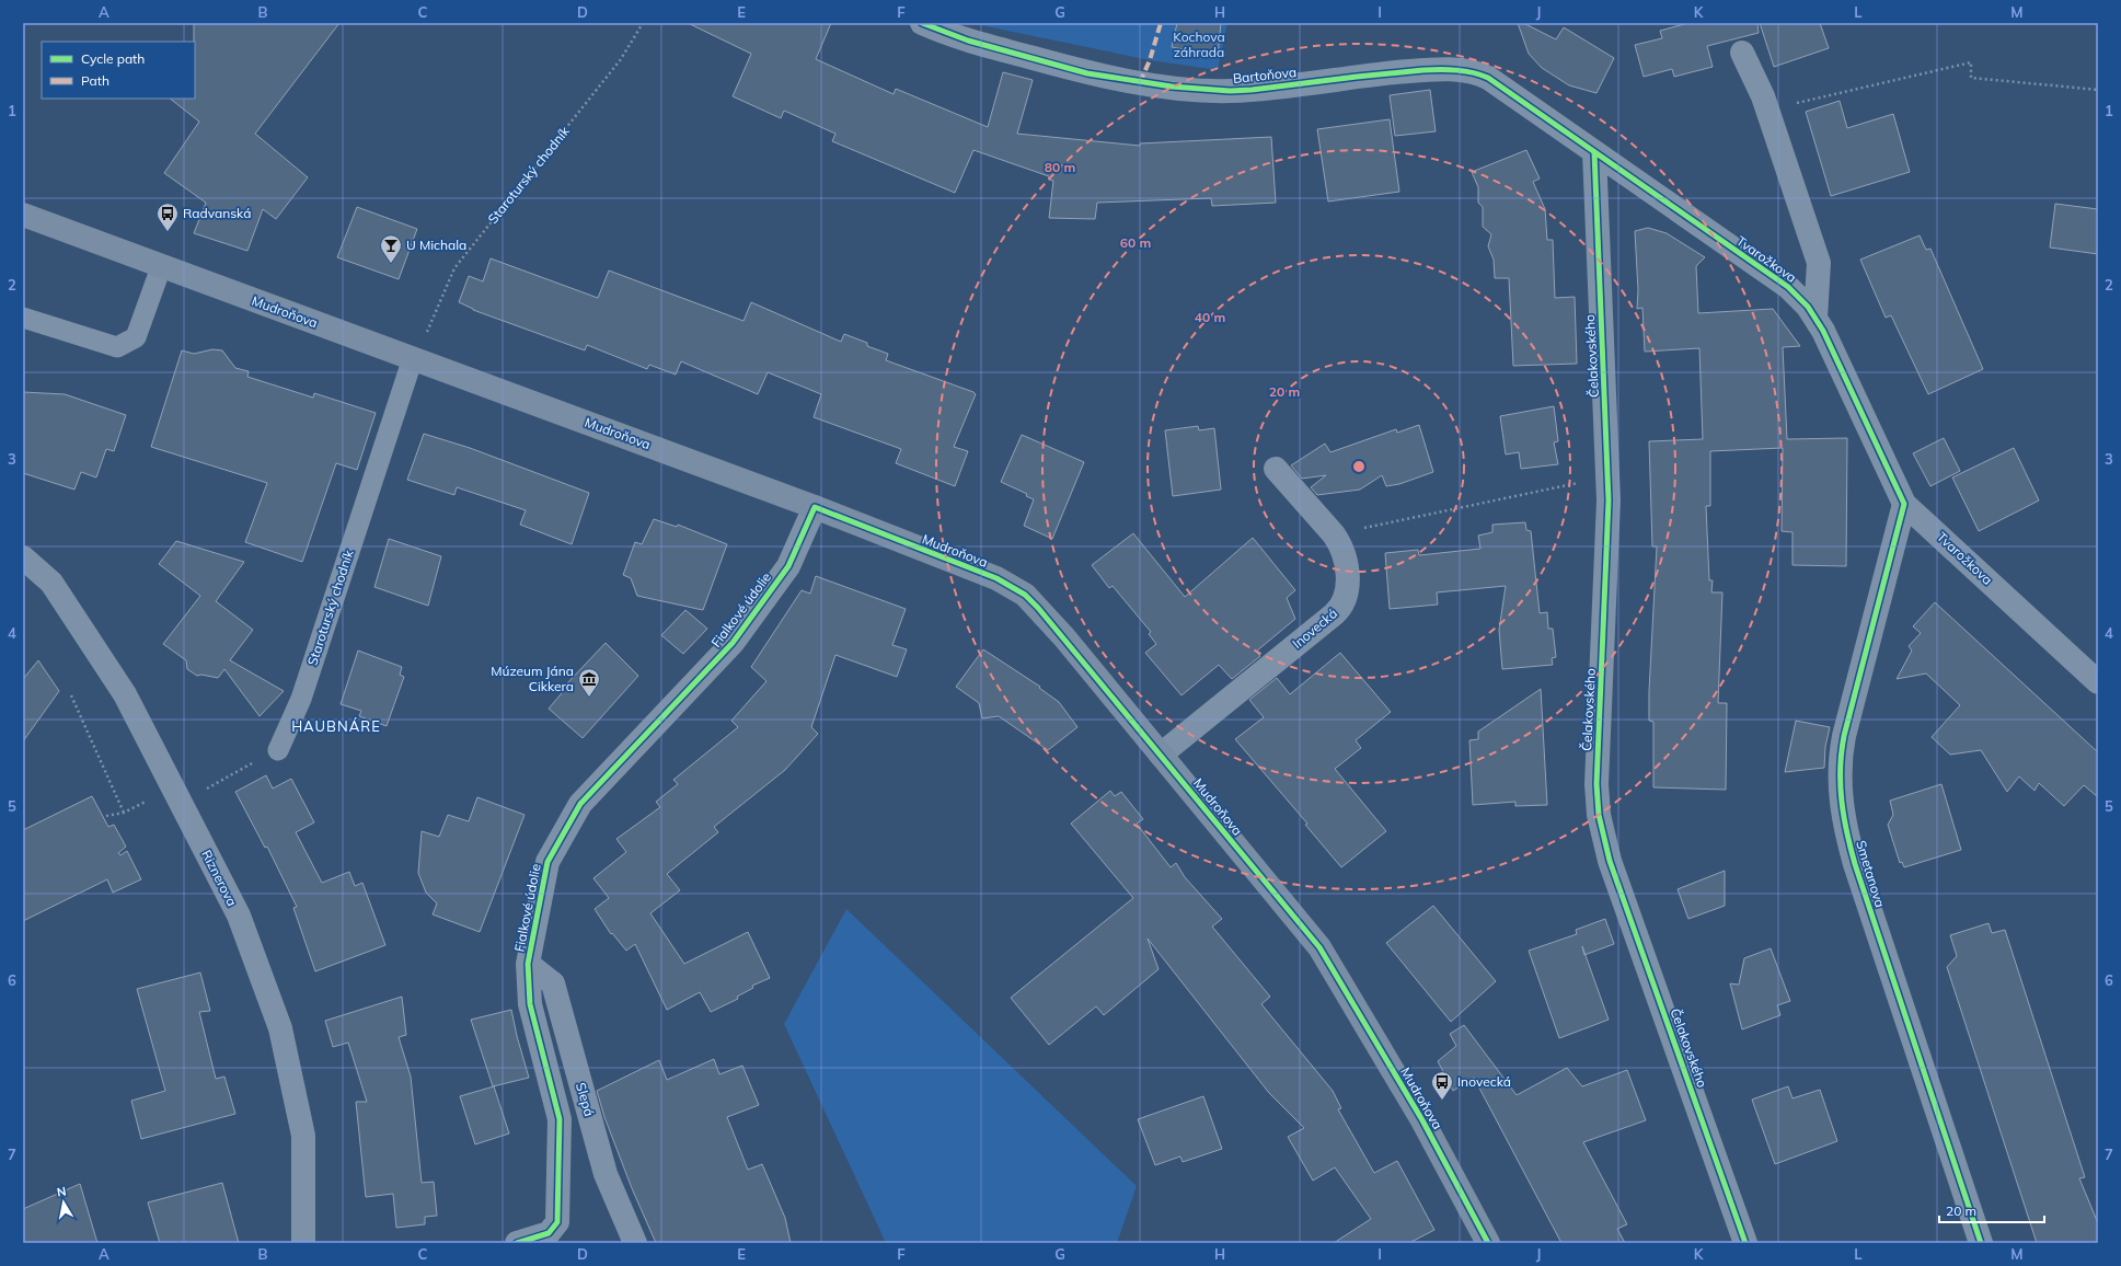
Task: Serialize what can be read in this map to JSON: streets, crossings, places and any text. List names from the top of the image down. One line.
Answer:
{"streets":{"street":["Bartoňova","Tvarožkova","Mudroňova","Čelakovského","Fialkové údolie","Inovecká","Smetanova","Riznerova","Slepá"],"lane":["Staroturský chodník"]},"crossings":[["Bartoňova","Tvarožkova"],["Bartoňova","Čelakovského"],["Staroturský chodník","Mudroňova"],["Tvarožkova","Čelakovského"],["Tvarožkova","Smetanova"],["Mudroňova","Fialkové údolie"],["Mudroňova","Inovecká"],["Fialkové údolie","Slepá"]],"districts":["HAUBNÁRE"],"parks":["Kochova záhrada"],"places":{"bus stop":["Radvanská","Inovecká"],"bar":["U Michala"],"museum":["Múzeum Jána Cikkera"]},"legend":["Cycle path","Path"],"scale_bar":"20 m","north":"top","grid":{"columns":["A","B","C","D","E","F","G","H","I","J","K","L","M"],"rows":["1","2","3","4","5","6","7"]},"rings":["80 m","60 m","40 m","20 m"]}
